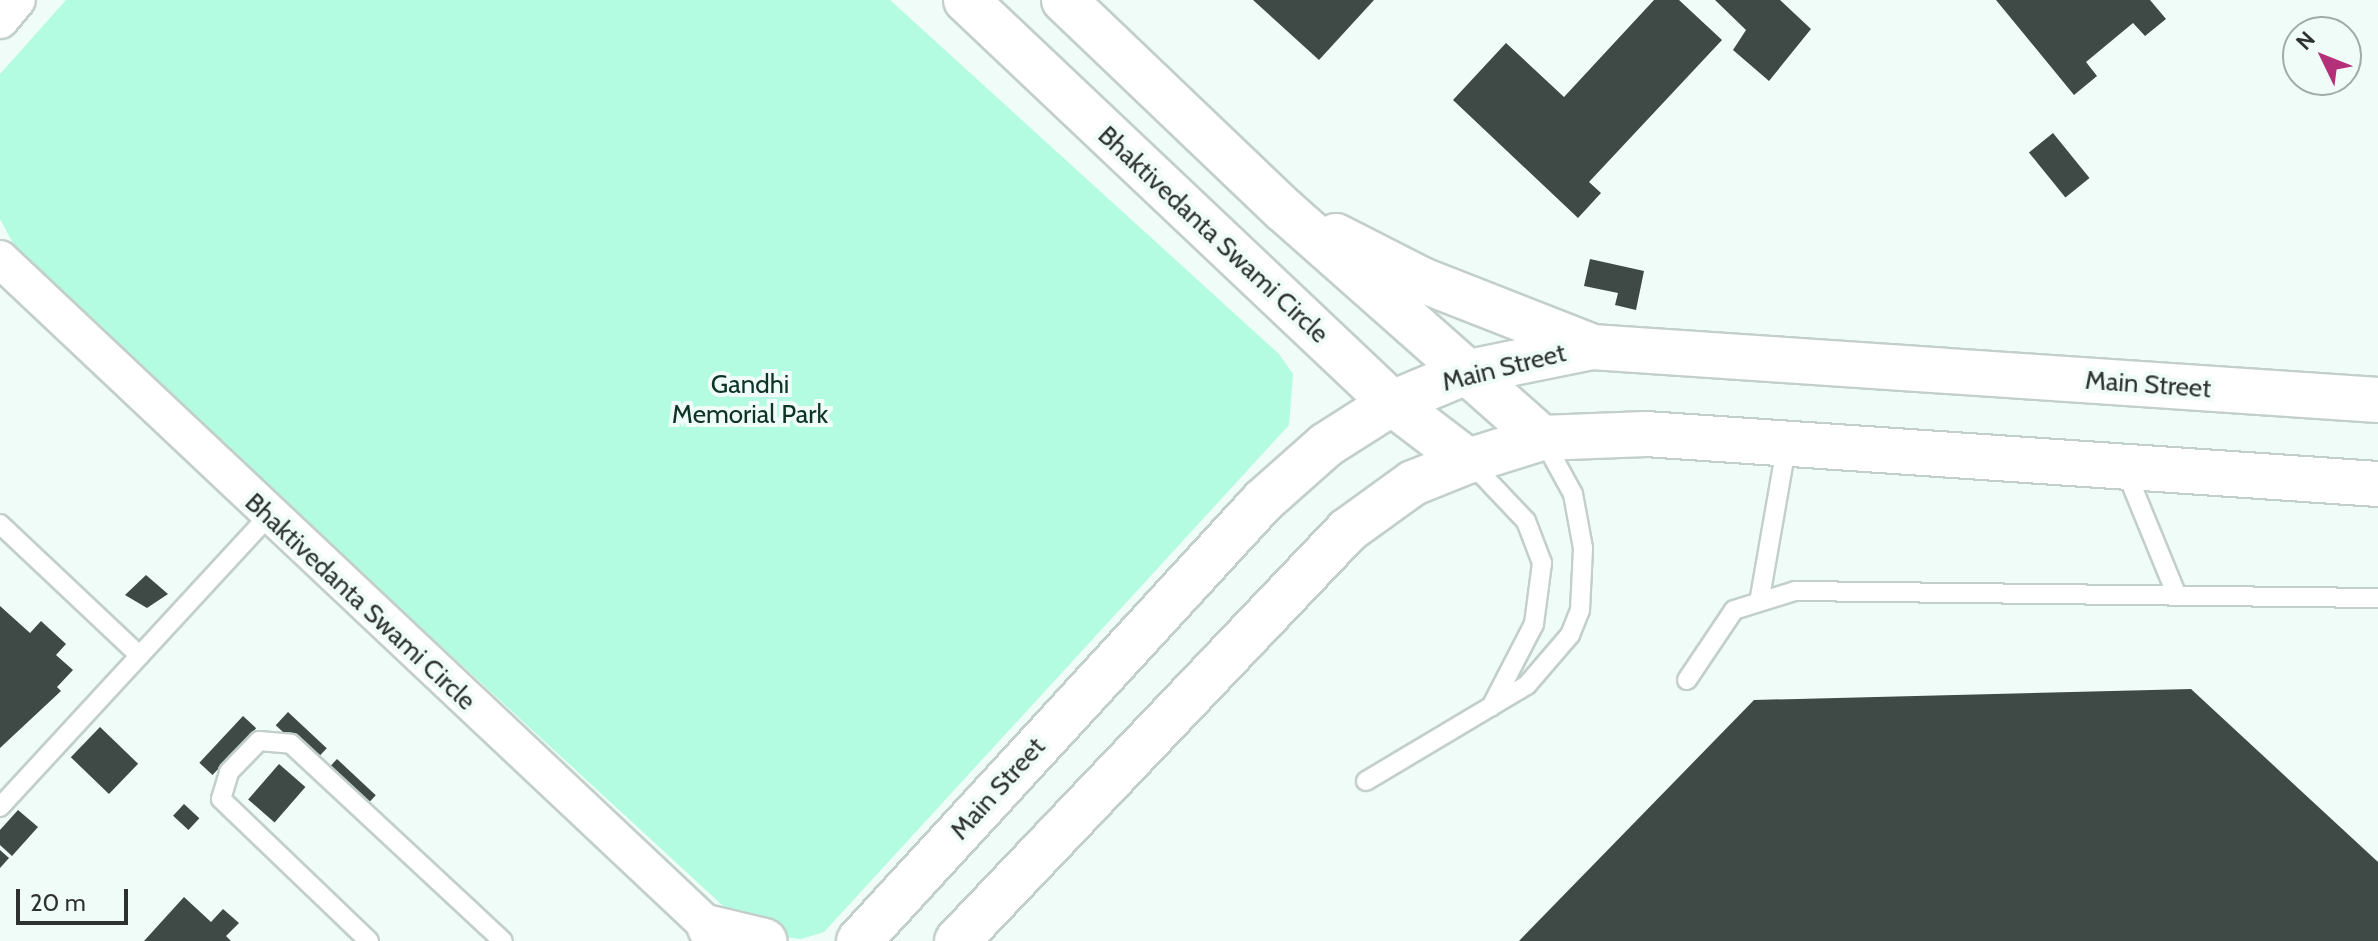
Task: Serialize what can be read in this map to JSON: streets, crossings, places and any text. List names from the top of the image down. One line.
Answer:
{"streets":{"street":["Bhaktivedanta Swami Circle","Main Street"]},"crossings":[["Bhaktivedanta Swami Circle","Main Street"]],"parks":["Gandhi Memorial Park"],"scale_bar":"20 m","north":"top left"}
